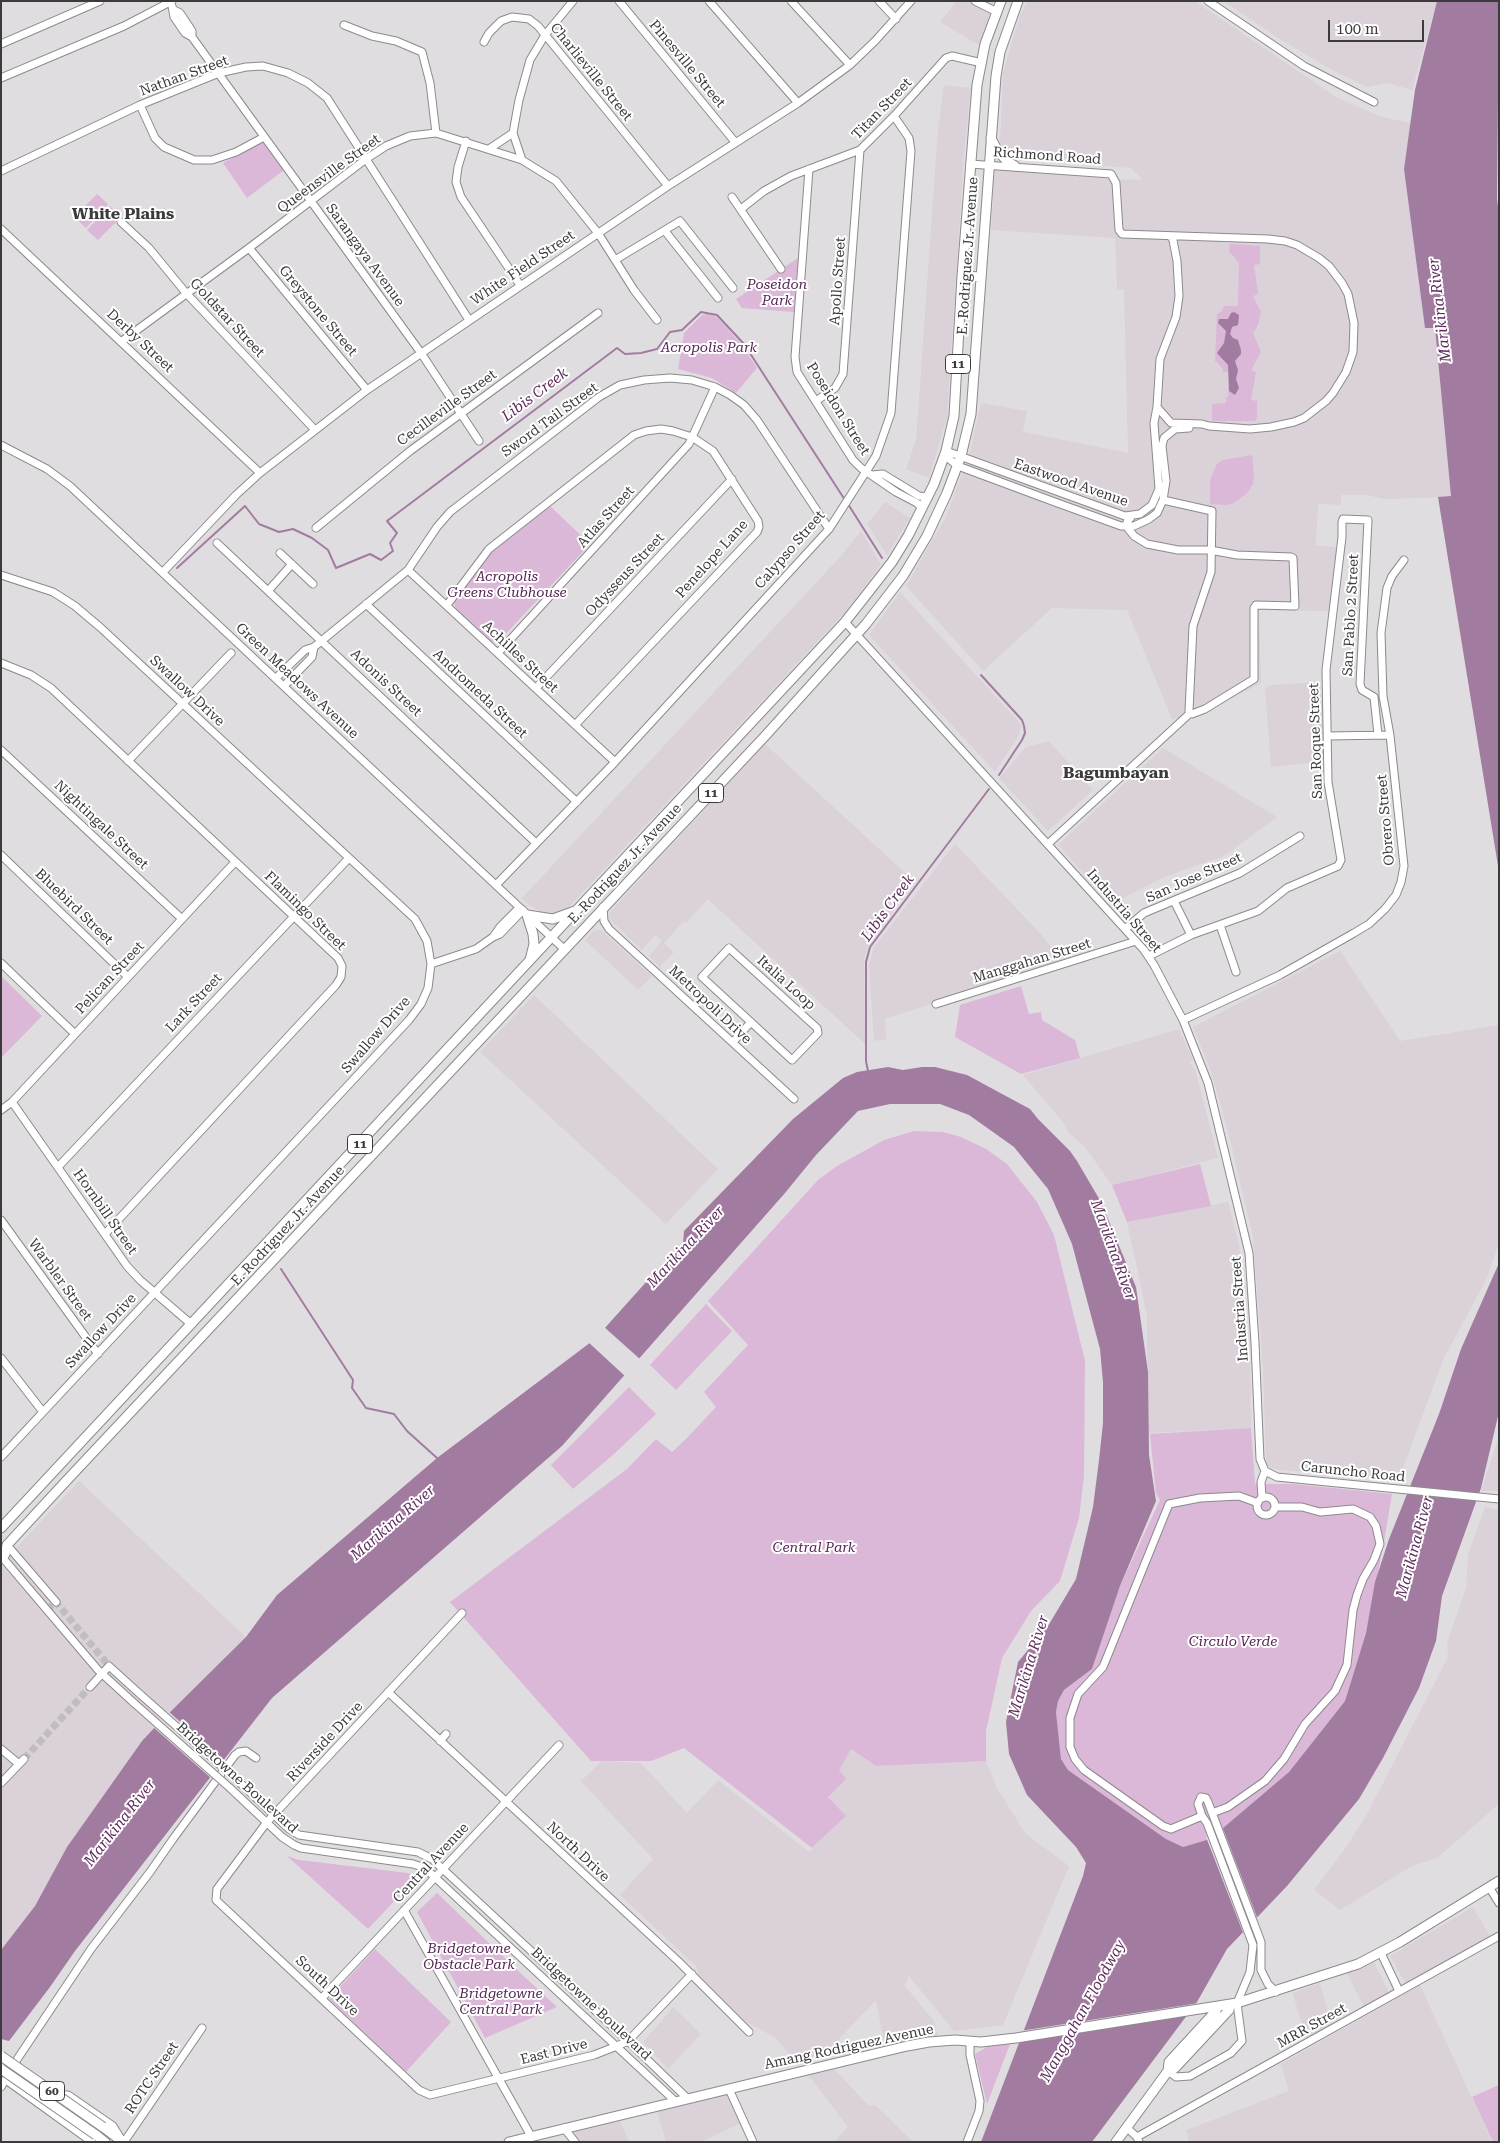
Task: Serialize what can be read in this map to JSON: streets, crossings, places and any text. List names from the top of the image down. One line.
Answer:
{"streets":{"main road":["E. Rodriguez Jr. Avenue","11","Amang Rodriguez Avenue","60"],"street":["Pinesville Street","Charlieville Street","Nathan Street","Titan Street","Richmond Road","Queensville Street","Sarangaya Avenue","White Field Street","Apollo Street","Greystone Street","Goldstar Street","Derby Street","Cecilleville Street","Poseidon Street","Sword Tail Street","Eastwood Avenue","Atlas Street","Calypso Street","Penelope Lane","Odysseus Street","San Pablo 2 Street","Achilles Street","Green Meadows Avenue","Adonis Street","Swallow Drive","Andromeda Street","San Roque Street","Obrero Street","Nightingale Street","San Jose Street","Bluebird Street","Flamingo Street","Industria Street","Manggahan Street","Pelican Street","Italia Loop","Lark Street","Metropoli Drive","Hornbill Street","Warbler Street","Caruncho Road","Riverside Drive","Bridgetowne Boulevard","North Drive","Central Avenue","South Drive","MRR Street","East Drive","ROTC Street"]},"crossings":[["Pinesville Street","White Field Street"],["Charlieville Street","White Field Street"],["Nathan Street","Queensville Street"],["Nathan Street","Sarangaya Avenue"],["Nathan Street","White Field Street"],["Titan Street","E. Rodriguez Jr. Avenue"],["Titan Street","Apollo Street"],["Titan Street","Poseidon Street"],["Titan Street","Calypso Street"],["Richmond Road","E. Rodriguez Jr. Avenue"],["Richmond Road","Eastwood Avenue"],["Queensville Street","Sarangaya Avenue"],["Queensville Street","White Field Street"],["Queensville Street","Greystone Street"],["Queensville Street","Goldstar Street"],["Queensville Street","Derby Street"],["Sarangaya Avenue","White Field Street"],["Sarangaya Avenue","Cecilleville Street"],["E. Rodriguez Jr. Avenue","Poseidon Street"],["E. Rodriguez Jr. Avenue","Eastwood Avenue"],["E. Rodriguez Jr. Avenue","Green Meadows Avenue"],["E. Rodriguez Jr. Avenue","Industria Street"],["E. Rodriguez Jr. Avenue","Metropoli Drive"],["E. Rodriguez Jr. Avenue","Hornbill Street"],["E. Rodriguez Jr. Avenue","Bridgetowne Boulevard"],["White Field Street","Greystone Street"],["White Field Street","Goldstar Street"],["White Field Street","Derby Street"],["White Field Street","Green Meadows Avenue"],["Apollo Street","Poseidon Street"],["Poseidon Street","Calypso Street"],["Sword Tail Street","Atlas Street"],["Sword Tail Street","Calypso Street"],["Sword Tail Street","Achilles Street"],["Sword Tail Street","Green Meadows Avenue"],["Sword Tail Street","Adonis Street"],["Sword Tail Street","Andromeda Street"],["Atlas Street","Penelope Lane"],["Atlas Street","Achilles Street"],["Calypso Street","Achilles Street"],["Calypso Street","Green Meadows Avenue"],["Calypso Street","Adonis Street"],["Calypso Street","Andromeda Street"],["Penelope Lane","Odysseus Street"],["Penelope Lane","Achilles Street"],["Odysseus Street","Achilles Street"],["San Pablo 2 Street","San Roque Street"],["Swallow Drive","Lark Street"],["Swallow Drive","Hornbill Street"],["Swallow Drive","Warbler Street"],["San Roque Street","Industria Street"],["Obrero Street","Industria Street"],["Nightingale Street","Pelican Street"],["San Jose Street","Industria Street"],["Bluebird Street","Pelican Street"],["Flamingo Street","Pelican Street"],["Flamingo Street","Lark Street"],["Flamingo Street","Hornbill Street"],["Industria Street","Manggahan Street"],["Industria Street","Caruncho Road"],["Pelican Street","Hornbill Street"],["Lark Street","Hornbill Street"],["Riverside Drive","Bridgetowne Boulevard"],["Riverside Drive","North Drive"],["Riverside Drive","South Drive"],["Bridgetowne Boulevard","Central Avenue"],["Bridgetowne Boulevard","Amang Rodriguez Avenue"],["Bridgetowne Boulevard","East Drive"],["North Drive","Central Avenue"],["North Drive","East Drive"],["Central Avenue","South Drive"],["South Drive","East Drive"],["ROTC Street","60"]],"districts":["White Plains","Bagumbayan"],"water":["Marikina River","Libis Creek","Manggahan Floodway"],"parks":["Poseidon Park","Acropolis Park","Acropolis Greens Clubhouse","Central Park","Circulo Verde","Bridgetowne Obstacle Park","Bridgetowne Central Park"],"scale_bar":"100 m"}
